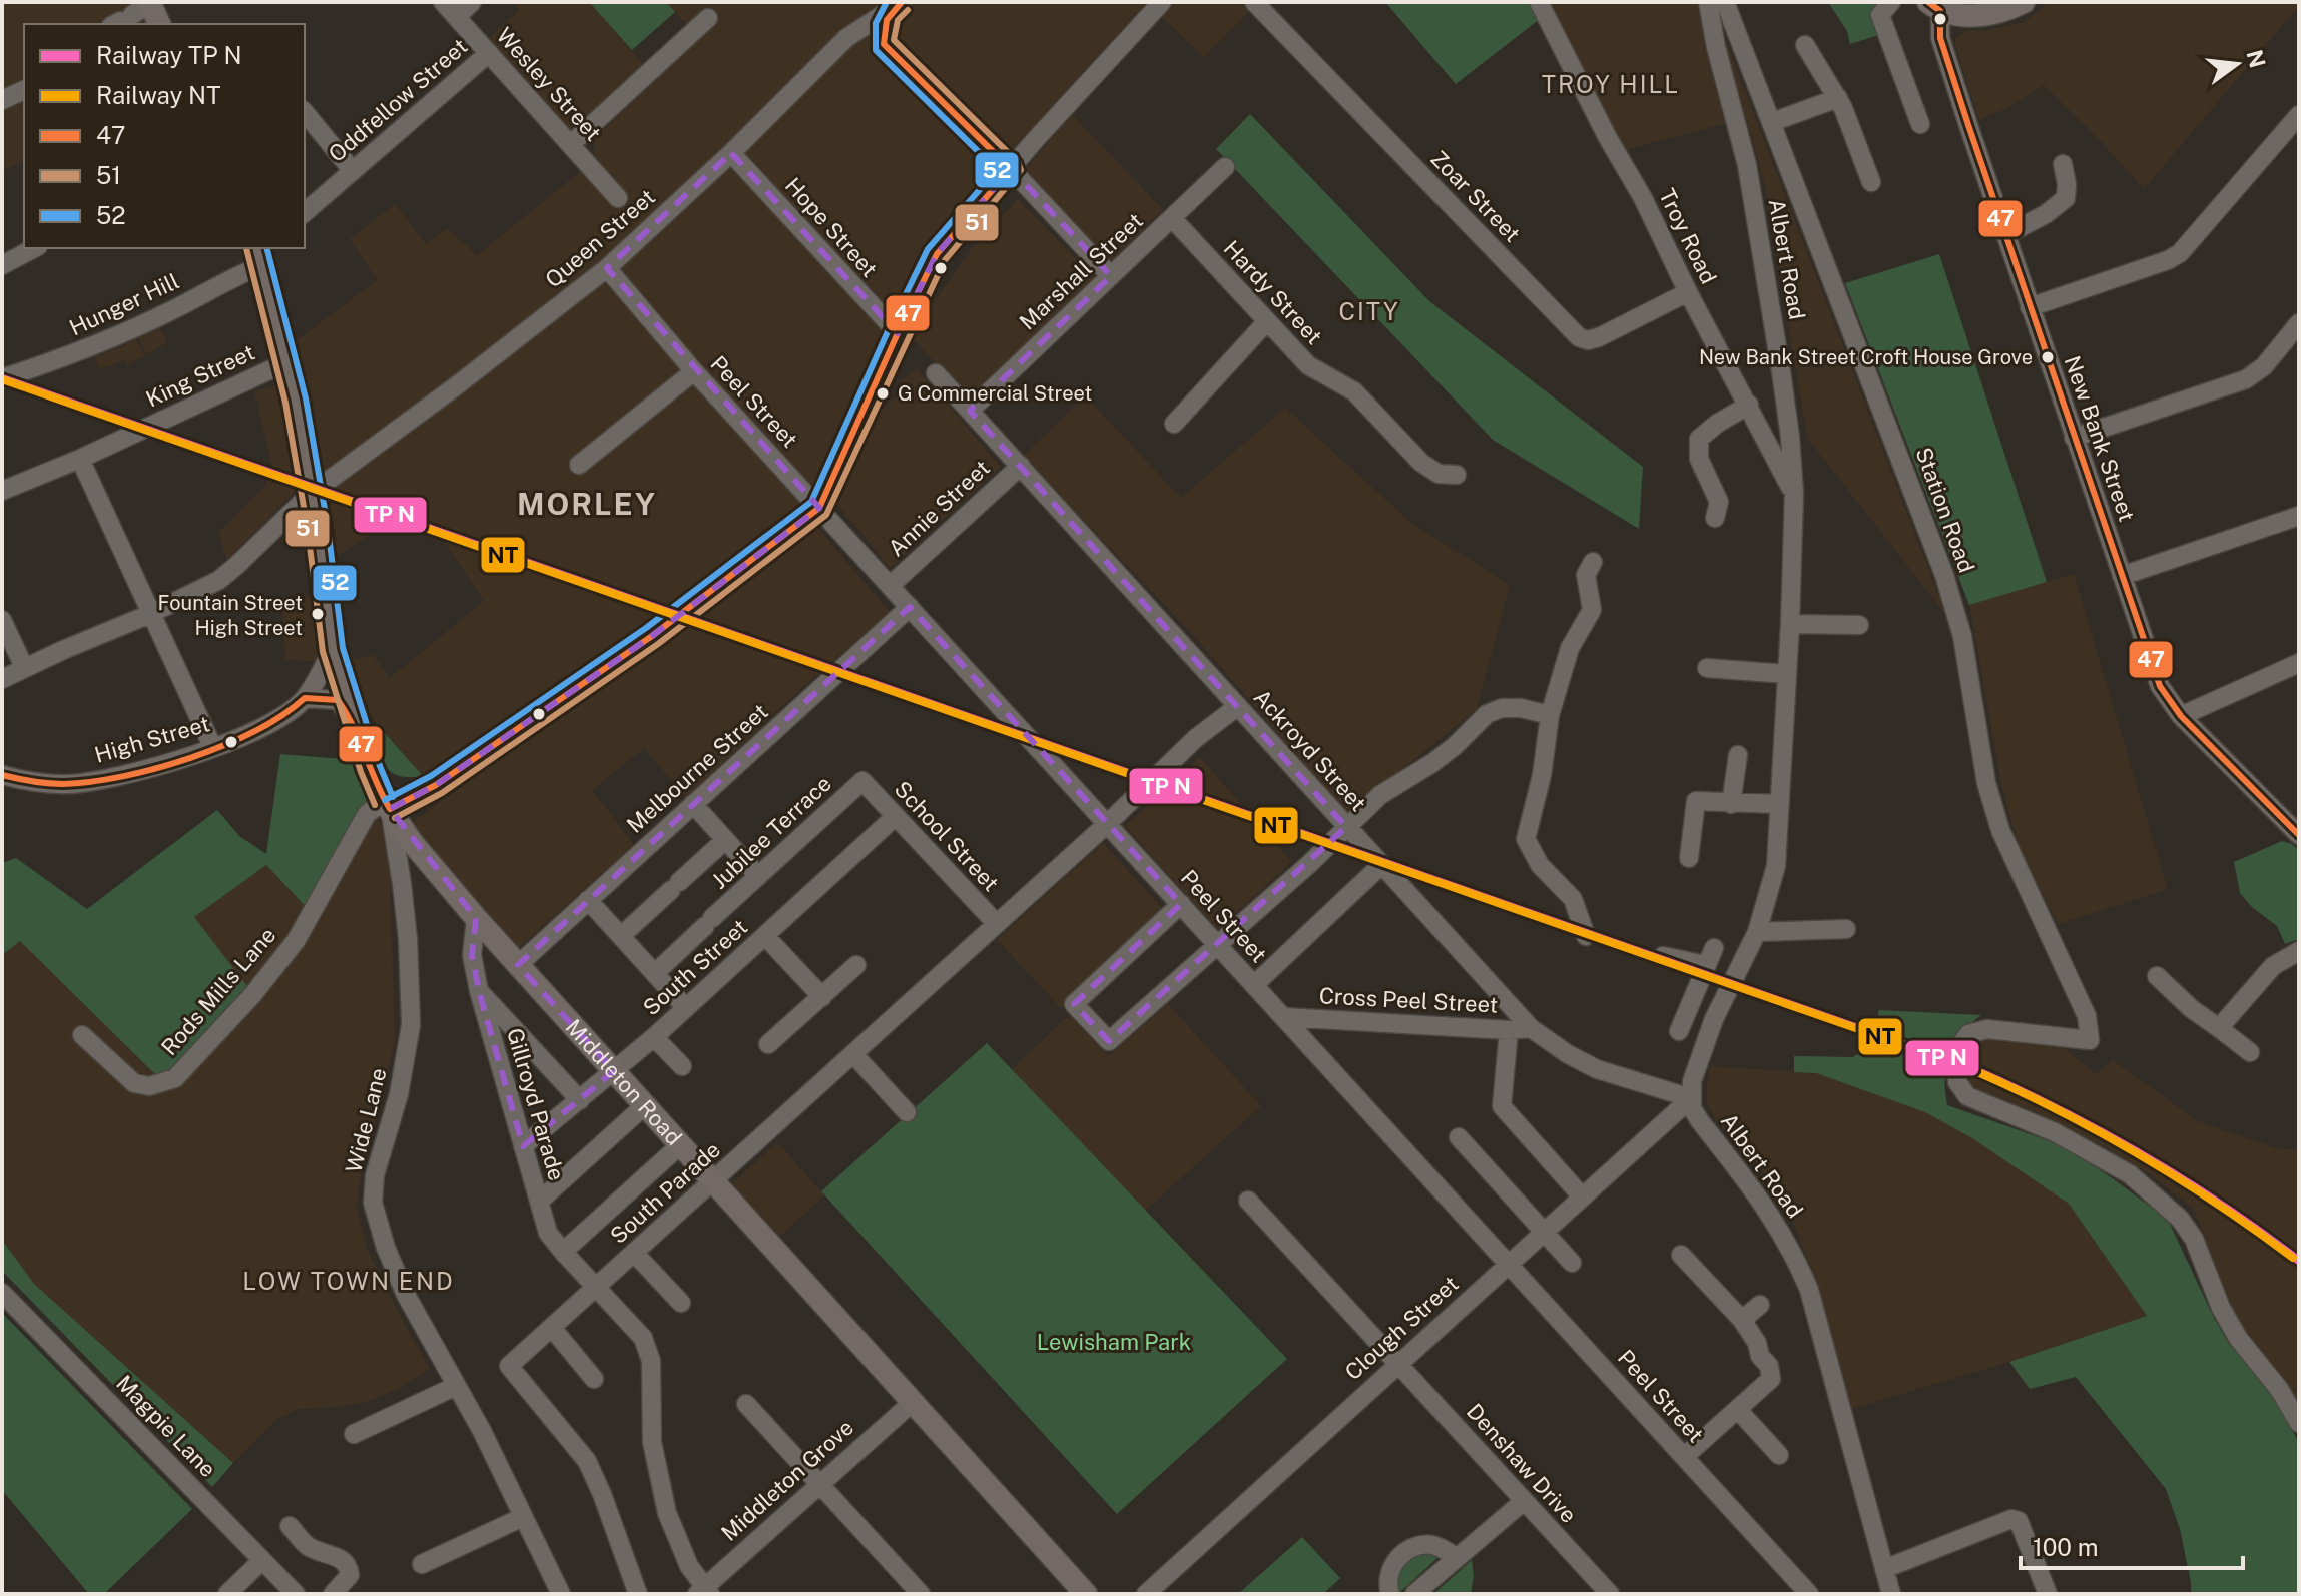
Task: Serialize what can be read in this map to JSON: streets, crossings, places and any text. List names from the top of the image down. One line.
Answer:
{"streets":{"main road":["Middleton Road"],"street":["Wesley Street","Oddfellow Street","Zoar Street","Hope Street","Troy Road","Queen Street","Albert Road","Marshall Street","Hardy Street","Hunger Hill","King Street","Peel Street","New Bank Street","Annie Street","Station Road","High Street","Ackroyd Street","Melbourne Street","Jubilee Terrace","School Street","South Street","Rods Mills Lane","Cross Peel Street","Gillroyd Parade","Wide Lane","South Parade","Clough Street","Magpie Lane","Denshaw Drive","Middleton Grove"]},"crossings":[["Wesley Street","Oddfellow Street"],["Zoar Street","Troy Road"],["Hope Street","Queen Street"],["Troy Road","Albert Road"],["Queen Street","Peel Street"],["Queen Street","Middleton Road"],["Albert Road","Ackroyd Street"],["Albert Road","Clough Street"],["Marshall Street","Hardy Street"],["Marshall Street","Ackroyd Street"],["Hunger Hill","Middleton Road"],["King Street","Middleton Road"],["Peel Street","Annie Street"],["Peel Street","Melbourne Street"],["Peel Street","Cross Peel Street"],["Peel Street","South Parade"],["Peel Street","Clough Street"],["Annie Street","Ackroyd Street"],["High Street","Middleton Road"],["Ackroyd Street","Cross Peel Street"],["Ackroyd Street","South Parade"],["Ackroyd Street","Clough Street"],["Melbourne Street","Middleton Road"],["Jubilee Terrace","School Street"],["School Street","South Street"],["School Street","South Parade"],["South Street","Middleton Road"],["South Street","Gillroyd Parade"],["Rods Mills Lane","Middleton Road"],["Rods Mills Lane","Wide Lane"],["Middleton Road","Gillroyd Parade"],["Middleton Road","Wide Lane"],["Middleton Road","South Parade"],["Middleton Road","Middleton Grove"],["Gillroyd Parade","South Parade"],["Gillroyd Parade","Middleton Grove"],["Clough Street","Denshaw Drive"]],"districts":["TROY HILL","CITY","MORLEY","LOW TOWN END"],"parks":["Lewisham Park"],"places":["New Bank Street Croft House Grove","G Commercial Street","Fountain Street High Street"],"lines":["transit line 47","transit line 52","transit line 51","rail line NT"],"legend":["Railway TP N","Railway NT","47","51","52"],"scale_bar":"100 m","north":"right"}
